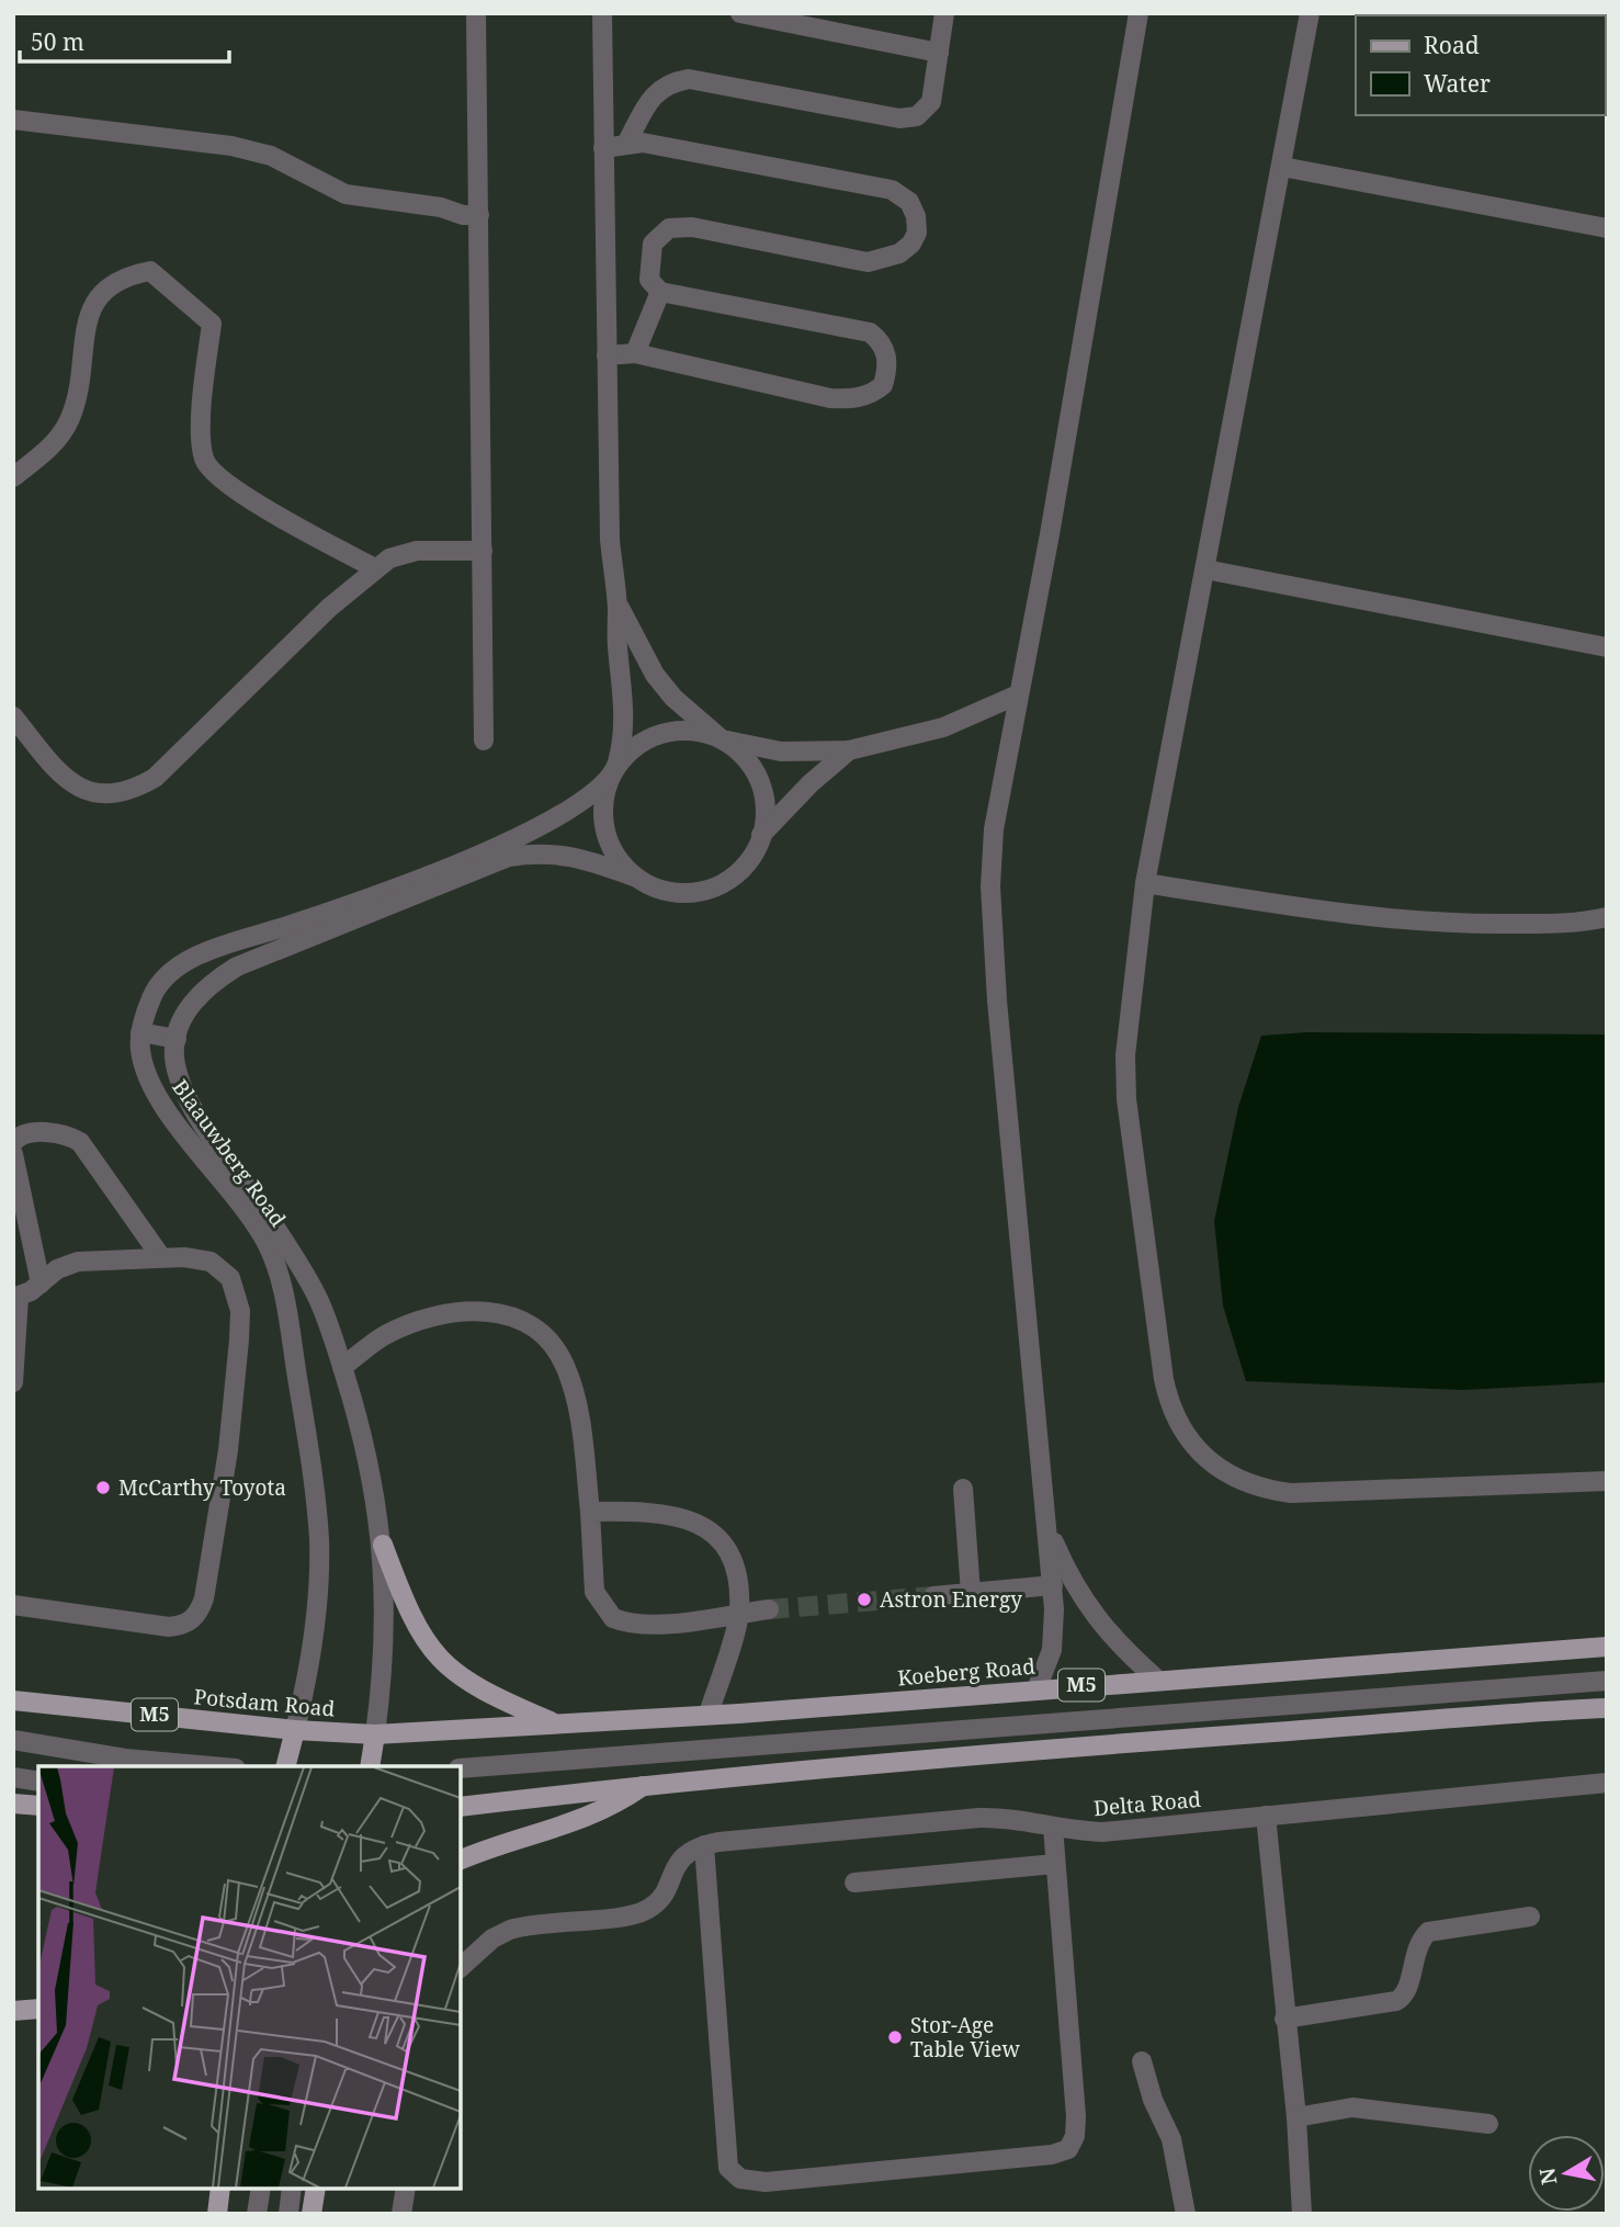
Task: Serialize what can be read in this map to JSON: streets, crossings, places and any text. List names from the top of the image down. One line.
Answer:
{"streets":{"main road":["Blaauwberg Road","Koeberg Road","M5","Potsdam Road"],"street":["Delta Road"]},"crossings":[["Blaauwberg Road","Koeberg Road"],["Blaauwberg Road","Potsdam Road"],["Koeberg Road","Potsdam Road"]],"places":["McCarthy Toyota","Astron Energy","Stor-Age Table View"],"legend":["Road","Water"],"scale_bar":"50 m","north":"left"}
